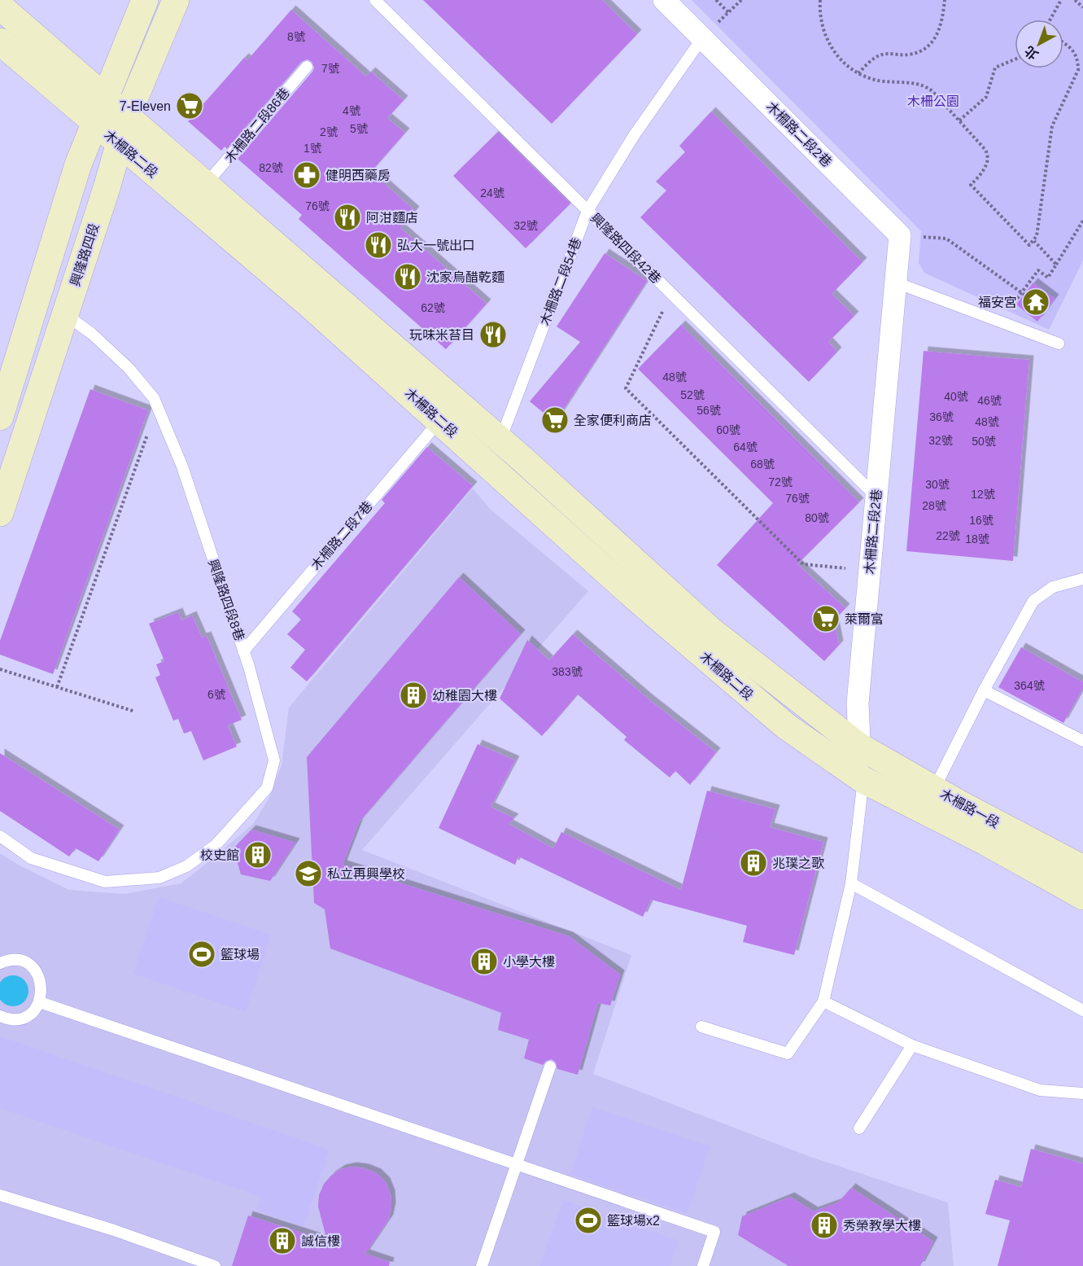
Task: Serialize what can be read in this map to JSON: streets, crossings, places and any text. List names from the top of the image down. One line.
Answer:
{"streets":{"main road":["木柵路二段","興隆路四段","木柵路一段"],"street":["木柵路二段2巷"],"lane":["木柵路二段86巷","興隆路四段42巷","木柵路二段54巷","木柵路二段7巷","興隆路四段8巷"]},"crossings":[["木柵路二段86巷","木柵路二段"],["木柵路二段2巷","木柵路二段"],["木柵路二段2巷","興隆路四段42巷"],["木柵路二段2巷","木柵路二段54巷"],["木柵路二段2巷","木柵路一段"],["木柵路二段","興隆路四段"],["木柵路二段","木柵路二段54巷"],["木柵路二段","木柵路二段7巷"],["木柵路二段","木柵路一段"],["興隆路四段42巷","木柵路二段54巷"],["興隆路四段","興隆路四段8巷"],["木柵路二段7巷","興隆路四段8巷"]],"parks":["木柵公園"],"places":{"supermarket":["7-Eleven","全家便利商店","萊爾富"],"pharmacy":["健明西藥房"],"restaurant":["阿泔麵店","弘大一號出口","沈家烏醋乾麵","玩味米苔目"],"temple":["福安宮"],"building":["幼稚園大樓","校史館","兆璞之歌","小學大樓","秀榮教學大樓","誠信樓"],"school or university":["私立再興學校"],"sports":["籃球場","籃球場x2"]},"house_numbers":["8號","7號","4號","5號","2號","1號","82號","24號","76號","32號","62號","48號","52號","40號","46號","56號","36號","48號","60號","32號","50號","64號","68號","72號","30號","12號","76號","28號","80號","16號","22號","18號","383號","364號","6號"],"north":"bottom left"}
